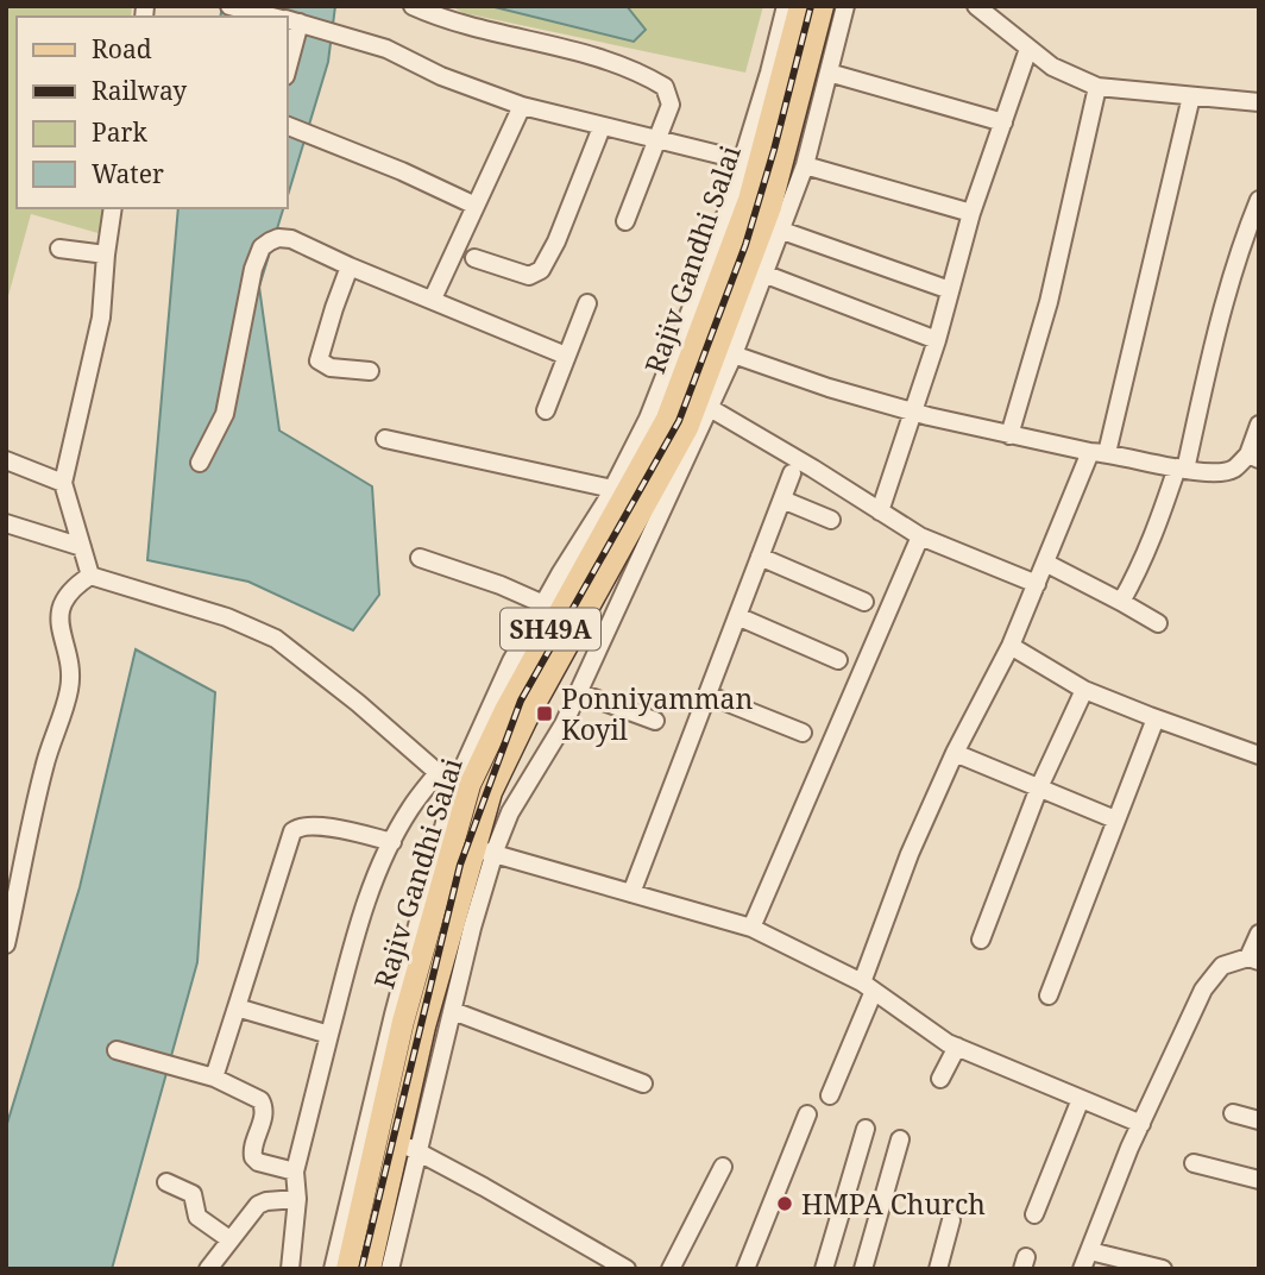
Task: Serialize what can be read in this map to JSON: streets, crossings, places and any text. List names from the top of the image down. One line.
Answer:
{"streets":{"main road":["Rajiv Gandhi Salai","SH49A"]},"places":{"transit":["Ponniyamman Koyil"],"other":["HMPA Church"]},"legend":["Road","Railway","Park","Water"]}
